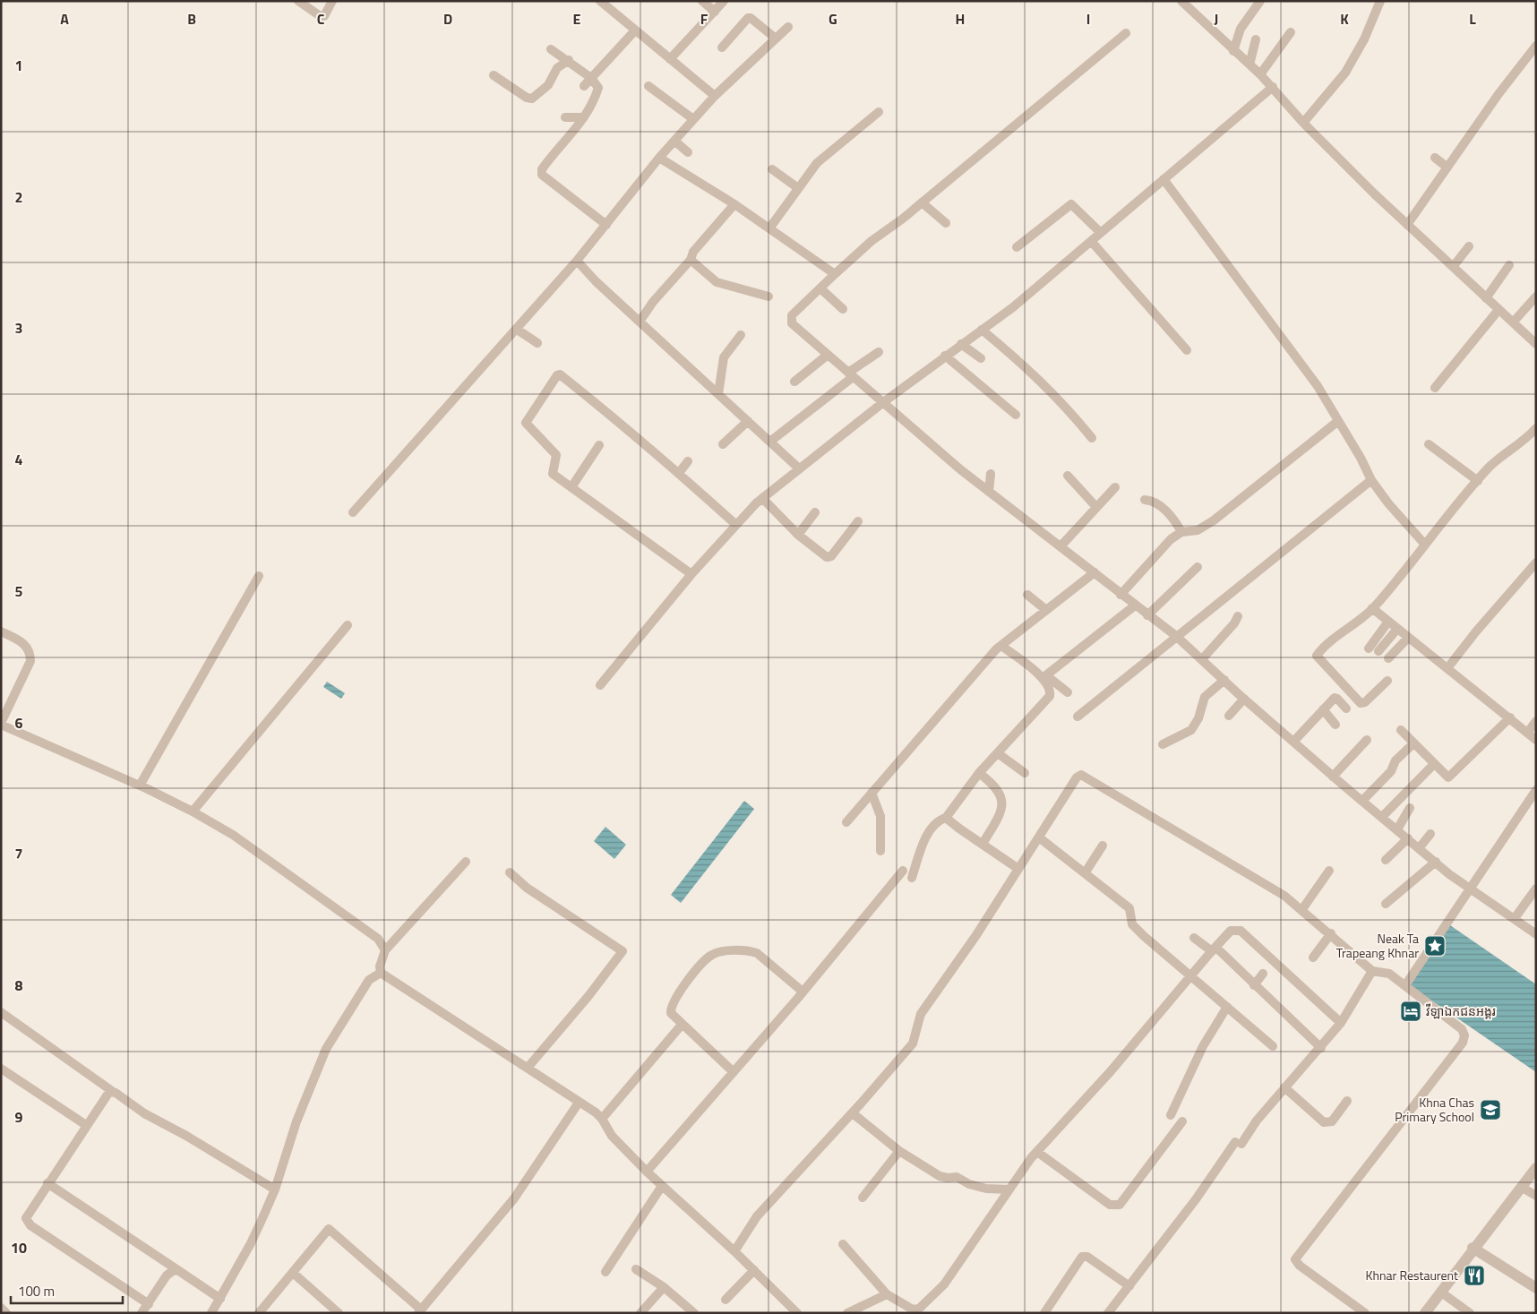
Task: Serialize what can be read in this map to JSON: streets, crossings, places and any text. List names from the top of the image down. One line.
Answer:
{"places":{"place":["Neak Ta Trapeang Khnar"],"hotel":["វីឡាឯកជនអង្គរ"],"school or university":["Khna Chas Primary School"],"restaurant":["Khnar Restaurent"]},"scale_bar":"100 m","grid":{"columns":["A","B","C","D","E","F","G","H","I","J","K","L"],"rows":["1","2","3","4","5","6","7","8","9","10"]}}
